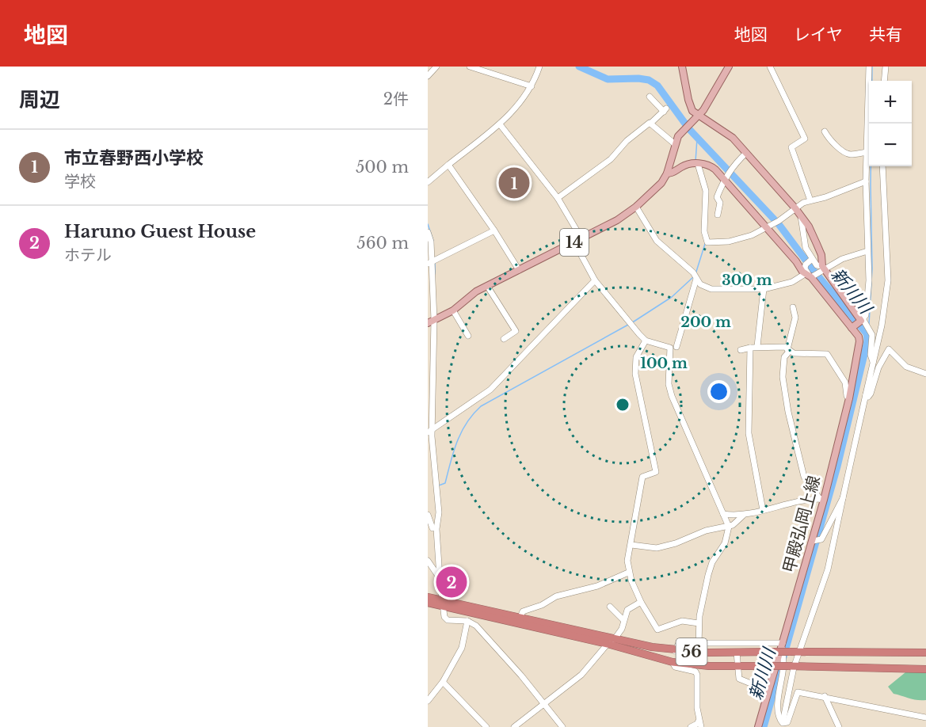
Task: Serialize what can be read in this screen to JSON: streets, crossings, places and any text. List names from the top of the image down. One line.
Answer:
{"streets":{"highway":["56"],"main road":["14","甲殿弘岡上線"]},"crossings":[["14","甲殿弘岡上線"]],"water":["新川川"],"page":{"header":"地図","nav":["地図","レイヤ","共有"],"heading":["周辺","2件"],"map_buttons":["+","−"],"list":[{"mark":"1","name":"市立春野西小学校","note":"学校","value":"500 m"},{"mark":"2","name":"Haruno Guest House","note":"ホテル","value":"560 m"}],"pins":["1","2"]},"rings":["300 m","200 m","100 m"]}
